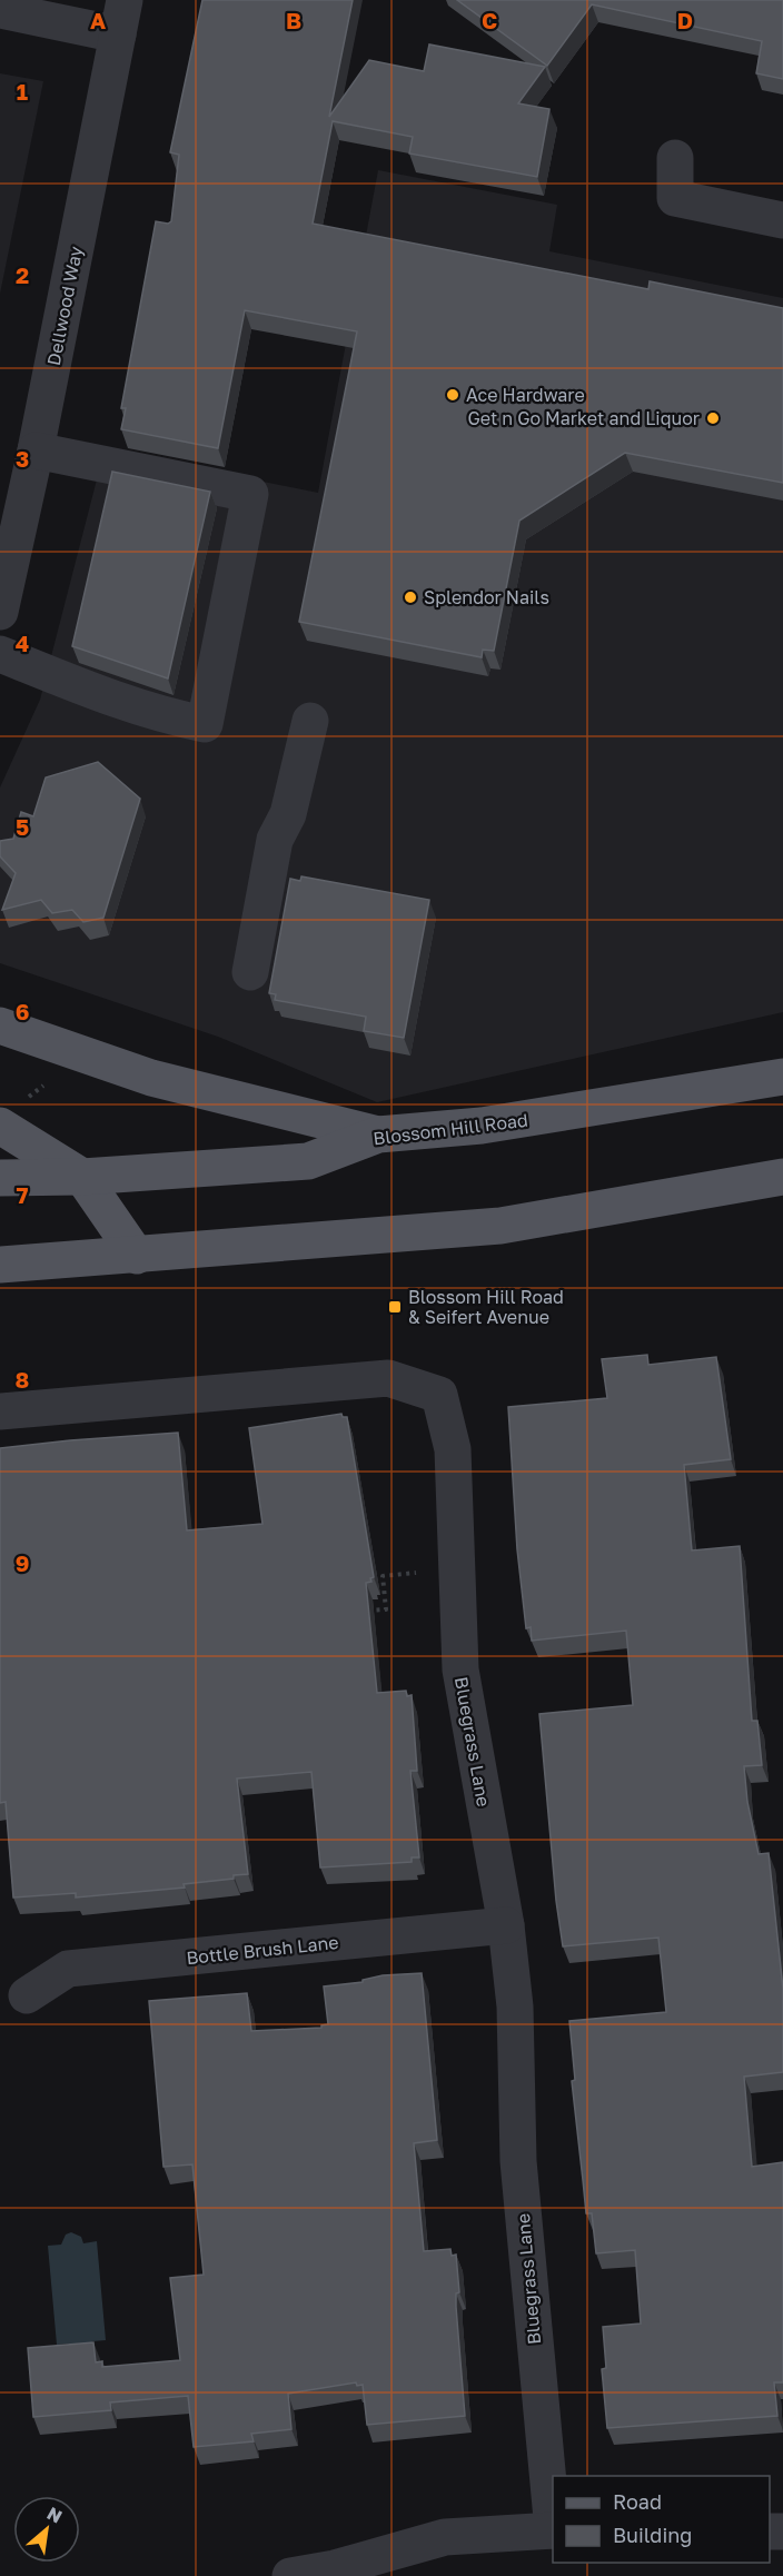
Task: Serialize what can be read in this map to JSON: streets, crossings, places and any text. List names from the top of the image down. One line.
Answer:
{"streets":{"main road":["Blossom Hill Road"],"street":["Dellwood Way","Bluegrass Lane","Bottle Brush Lane"]},"crossings":[["Bluegrass Lane","Bottle Brush Lane"]],"places":{"other":["Ace Hardware","Get n Go Market and Liquor","Splendor Nails"],"transit":["Blossom Hill Road & Seifert Avenue"]},"legend":["Road","Building"],"north":"top right","grid":{"columns":["A","B","C","D"],"rows":["1","2","3","4","5","6","7","8","9"]}}
